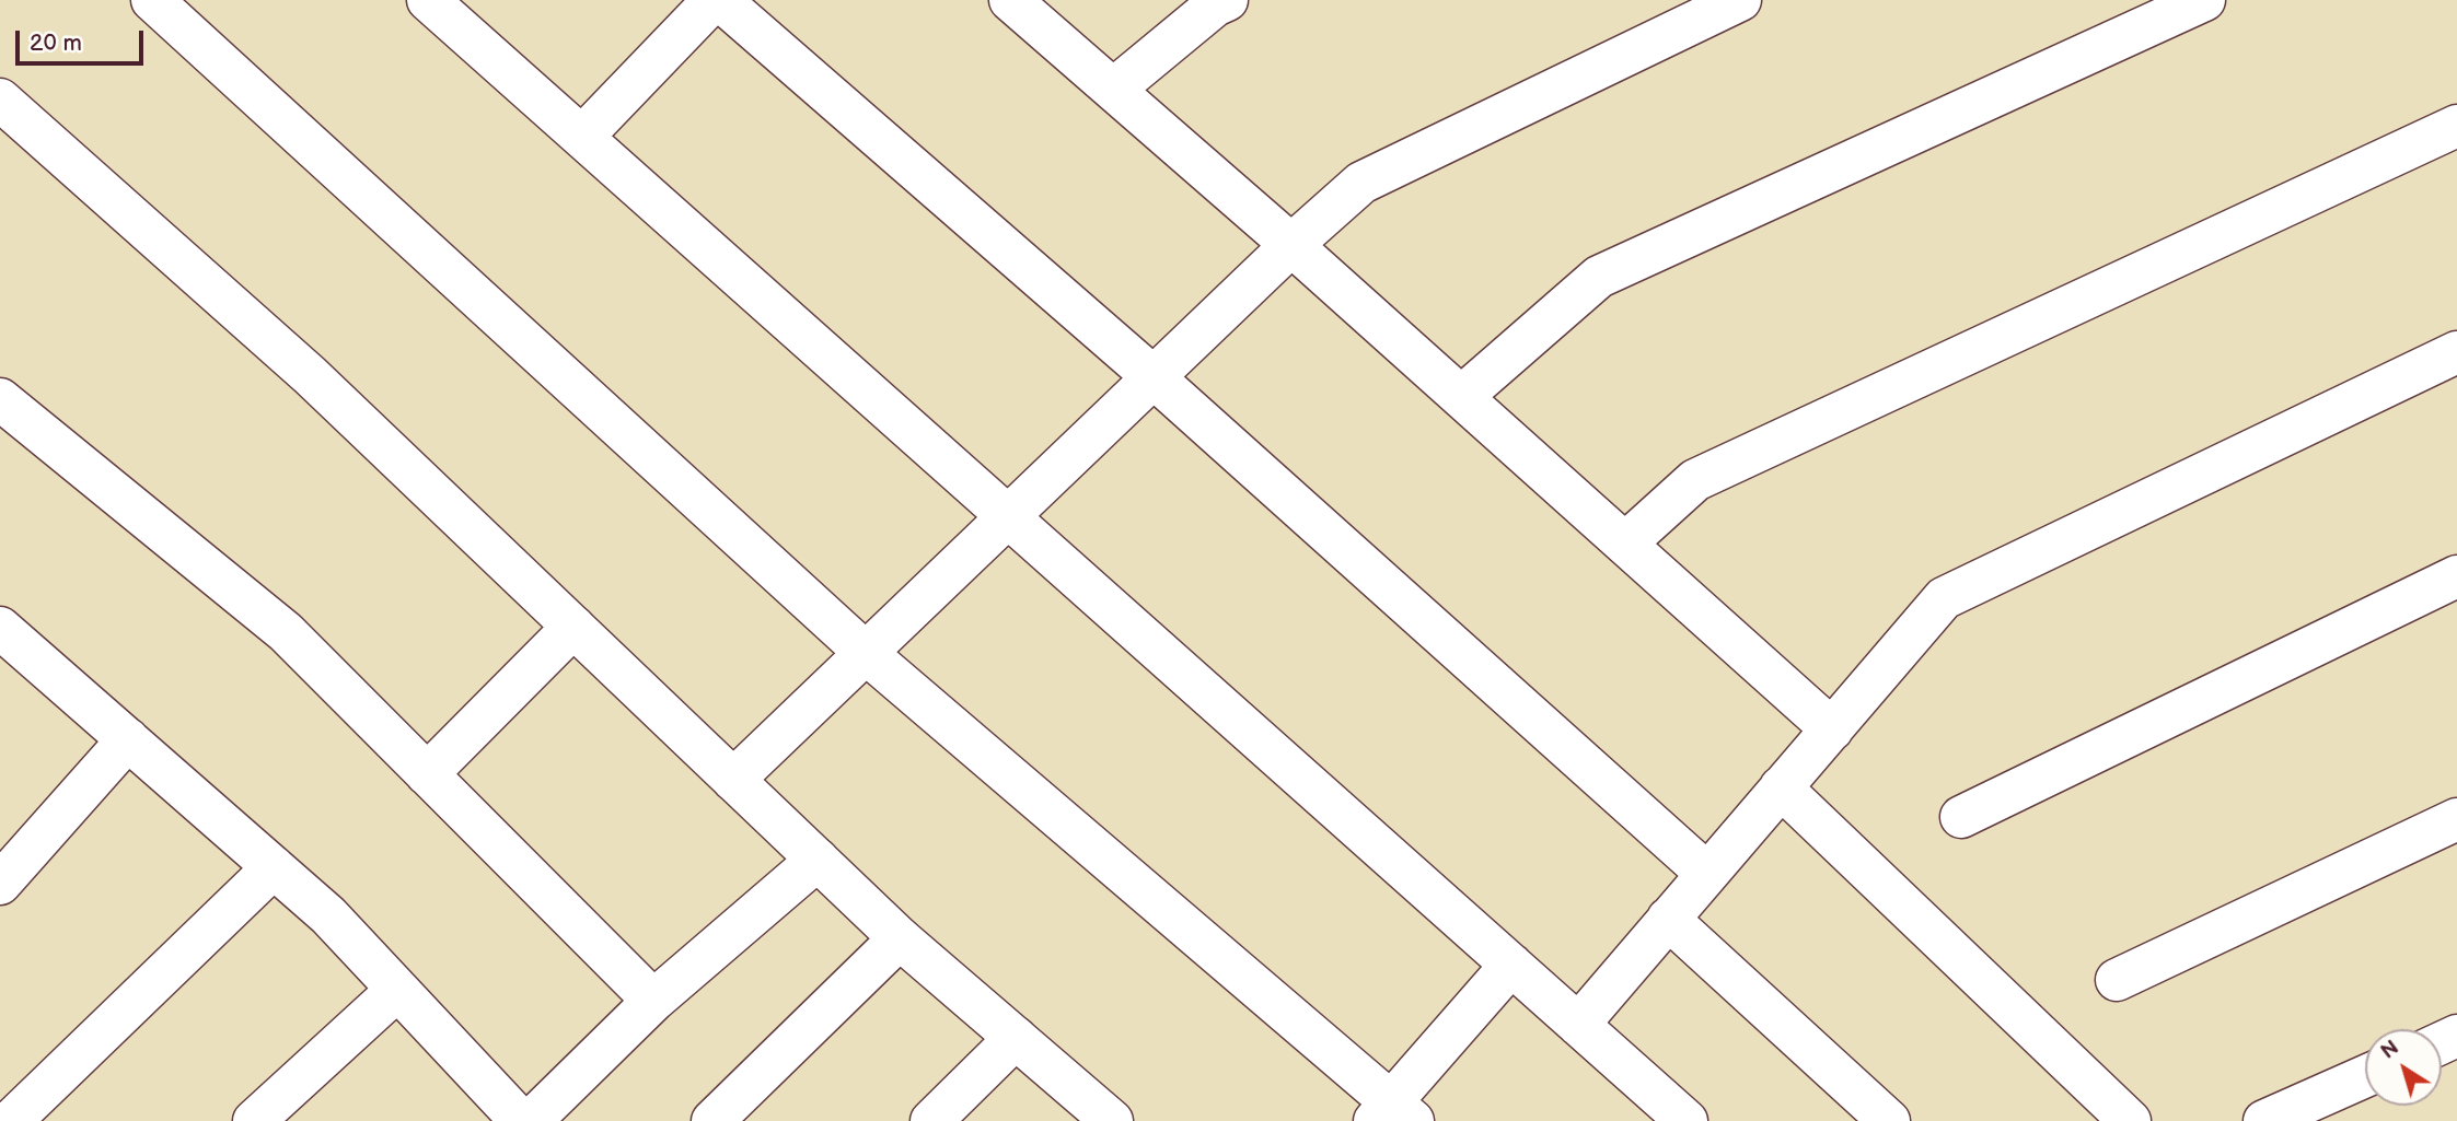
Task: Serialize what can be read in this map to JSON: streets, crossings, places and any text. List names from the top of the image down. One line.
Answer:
{"scale_bar":"20 m","north":"top left"}
